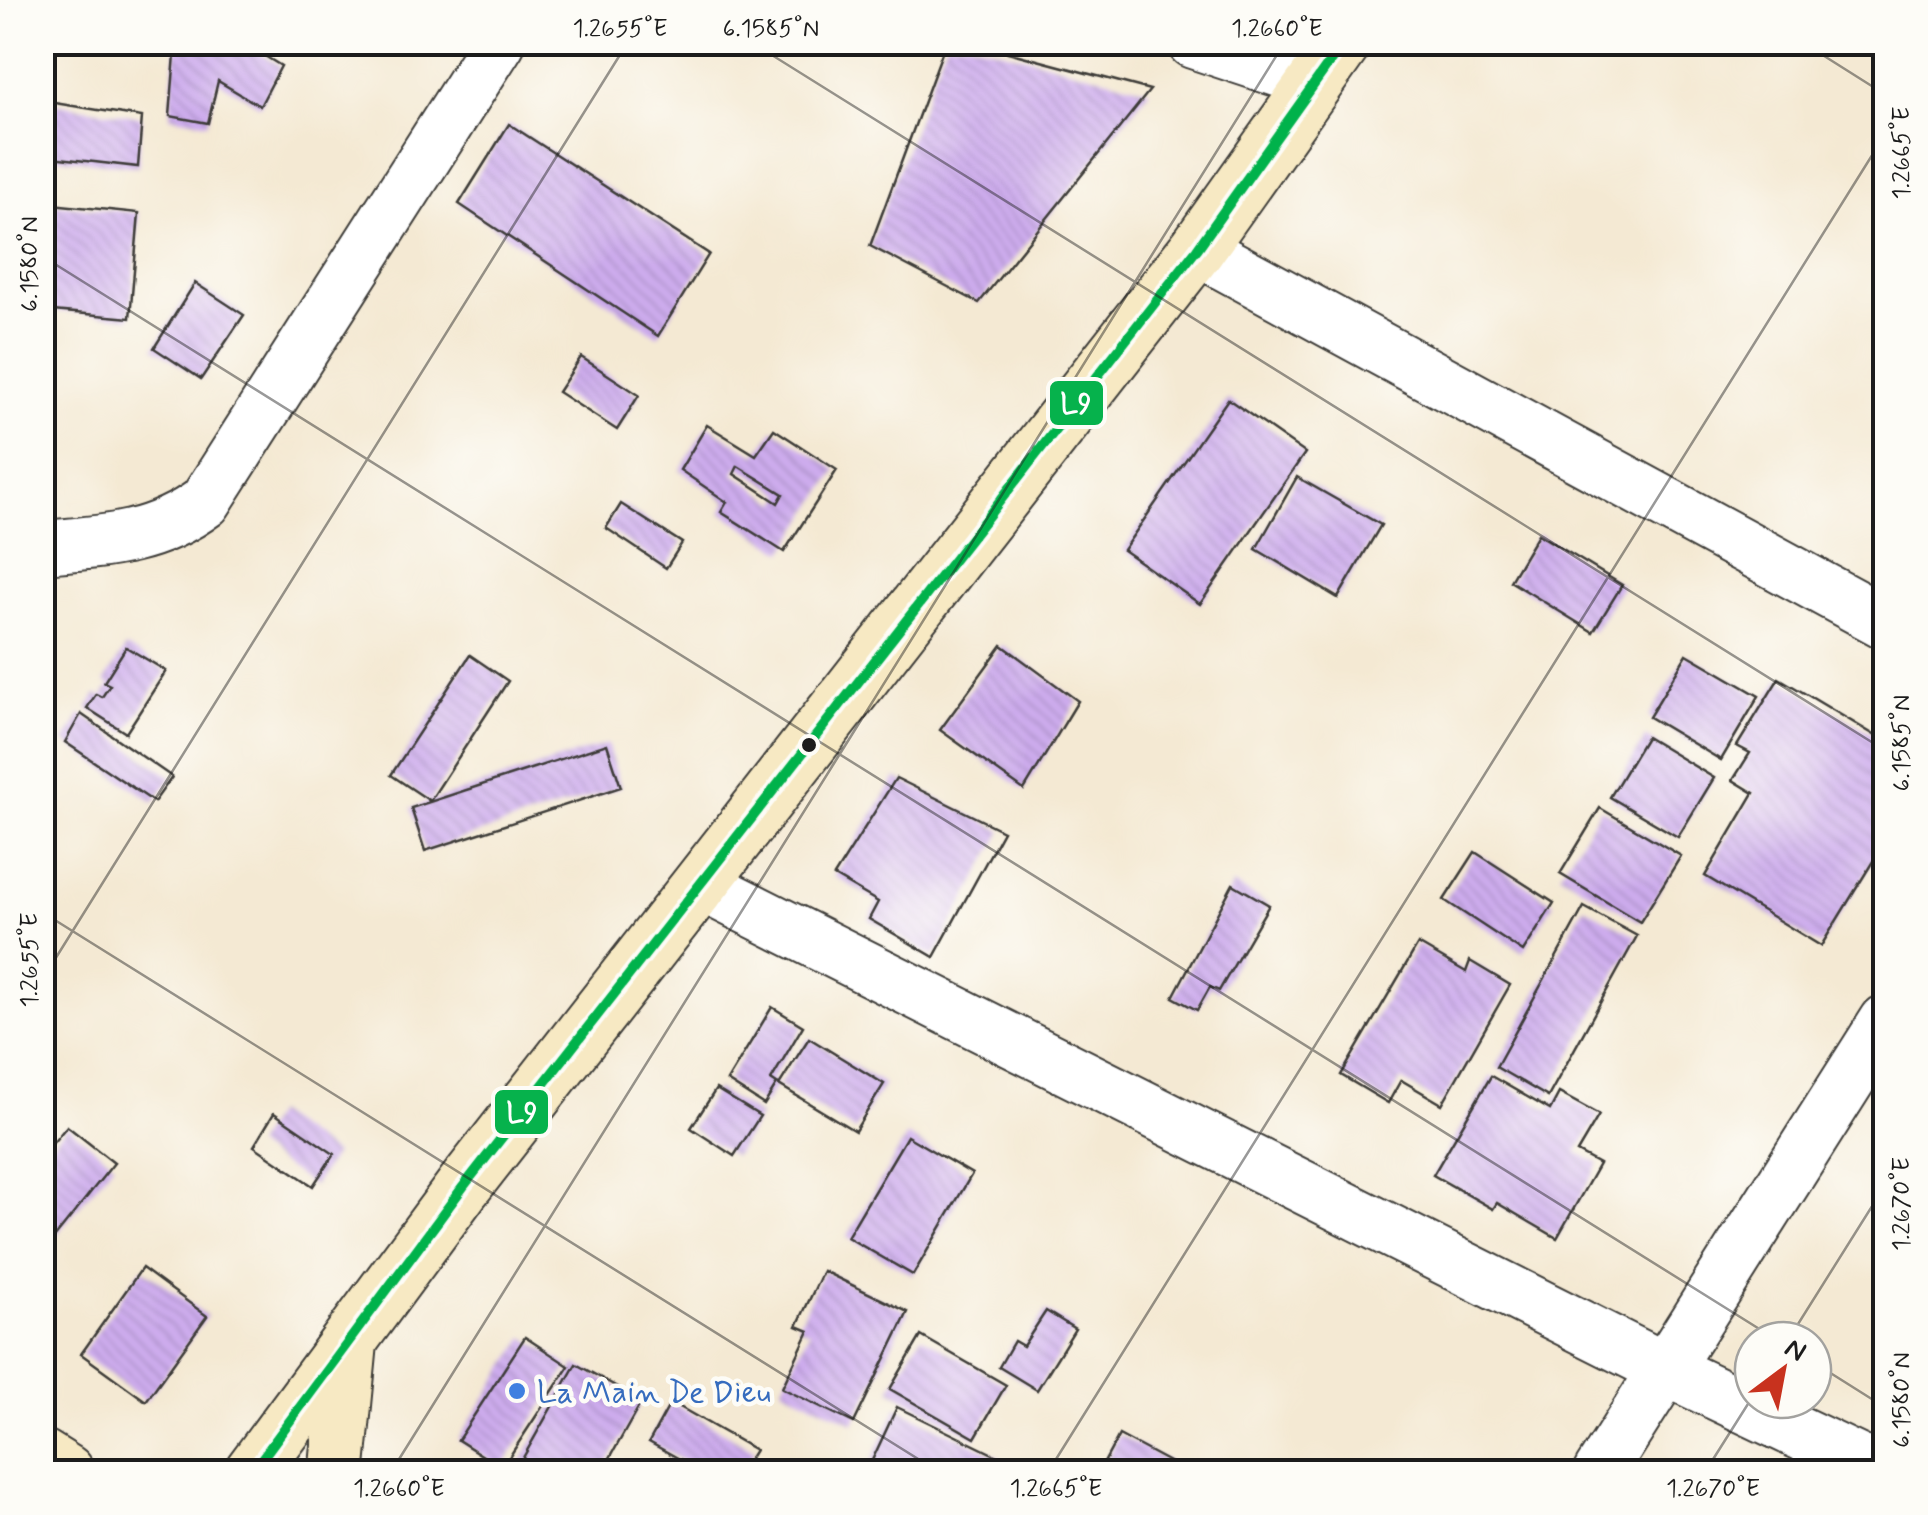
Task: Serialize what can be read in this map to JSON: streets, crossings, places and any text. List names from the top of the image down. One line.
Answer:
{"places":["La Main De Dieu"],"lines":["transit line L9"],"north":"top right","coordinates":["1.2655°E","6.1585°N","1.2660°E","1.2665°E","6.1580°N","1.2670°E"]}
